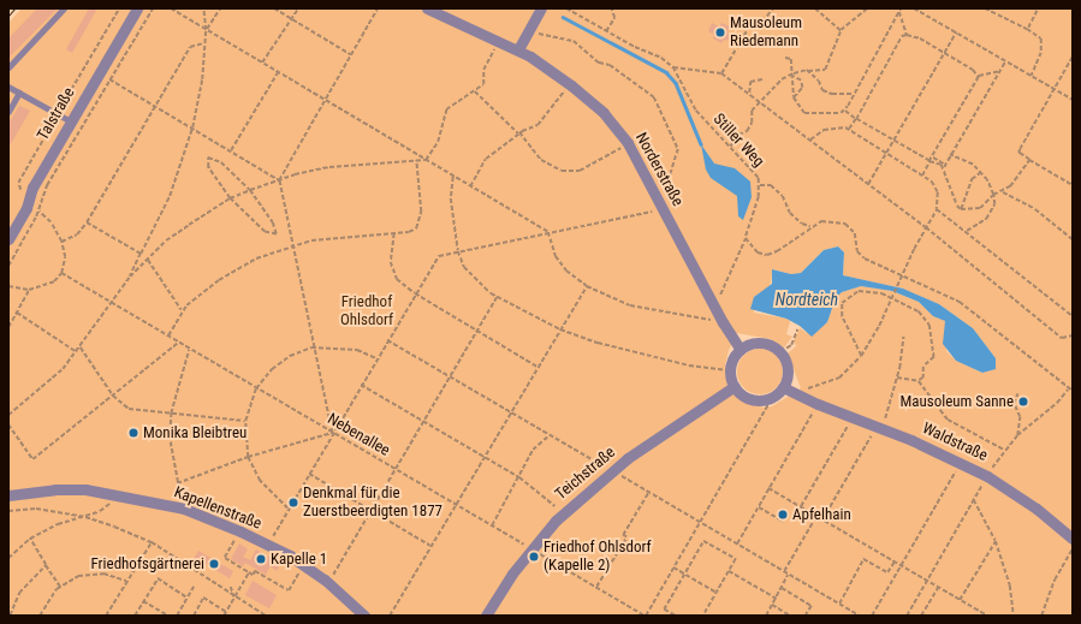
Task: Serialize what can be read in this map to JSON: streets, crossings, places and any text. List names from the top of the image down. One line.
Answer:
{"streets":{"street":["Talstraße","Norderstraße","Waldstraße","Teichstraße","Kapellenstraße"],"path":["Stiller Weg","Nebenallee"]},"crossings":[["Stiller Weg","Norderstraße"],["Norderstraße","Waldstraße"],["Norderstraße","Teichstraße"],["Nebenallee","Teichstraße"],["Waldstraße","Teichstraße"]],"water":["Nordteich"],"parks":["Friedhof Ohlsdorf"],"places":["Mausoleum Riedemann","Mausoleum Sanne","Monika Bleibtreu","Denkmal für die Zuerstbeerdigten 1877","Apfelhain","Friedhof Ohlsdorf (Kapelle 2)","Kapelle 1","Friedhofsgärtnerei"]}
